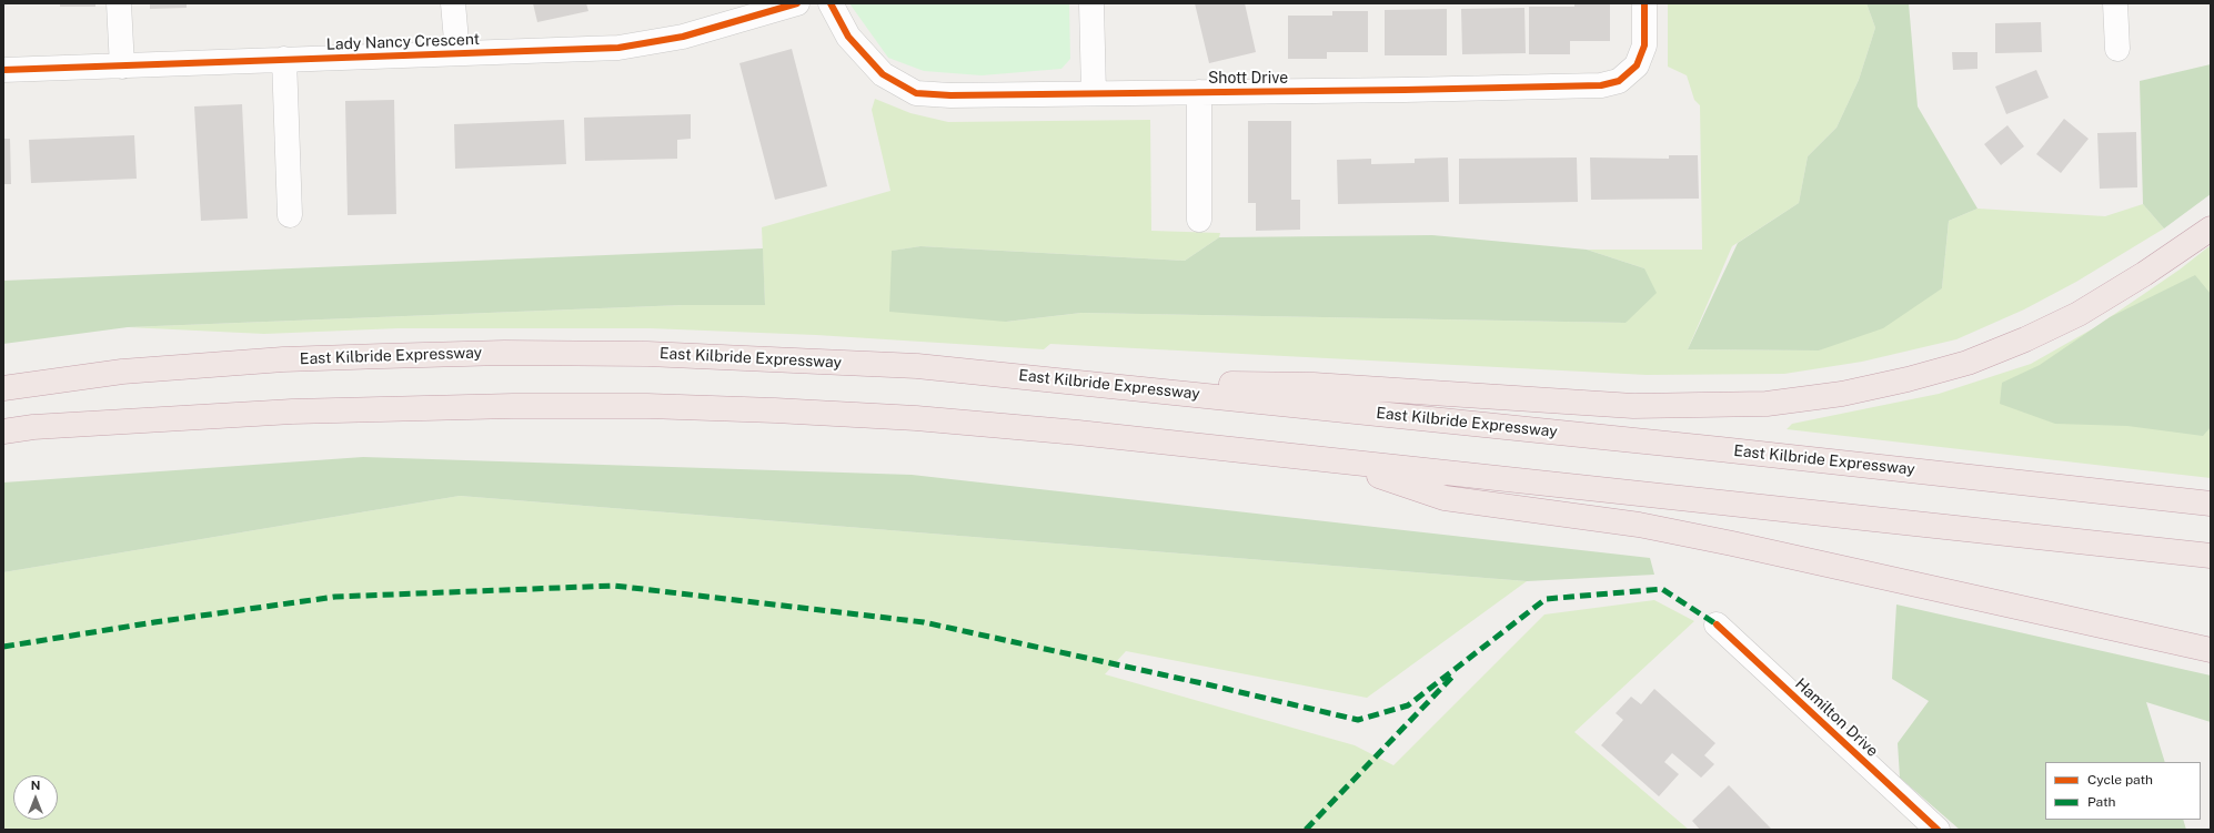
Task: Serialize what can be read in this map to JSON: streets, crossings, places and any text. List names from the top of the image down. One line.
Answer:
{"streets":{"highway":["East Kilbride Expressway"],"street":["Lady Nancy Crescent","Shott Drive","Hamilton Drive"]},"legend":["Cycle path","Path"],"north":"top"}
